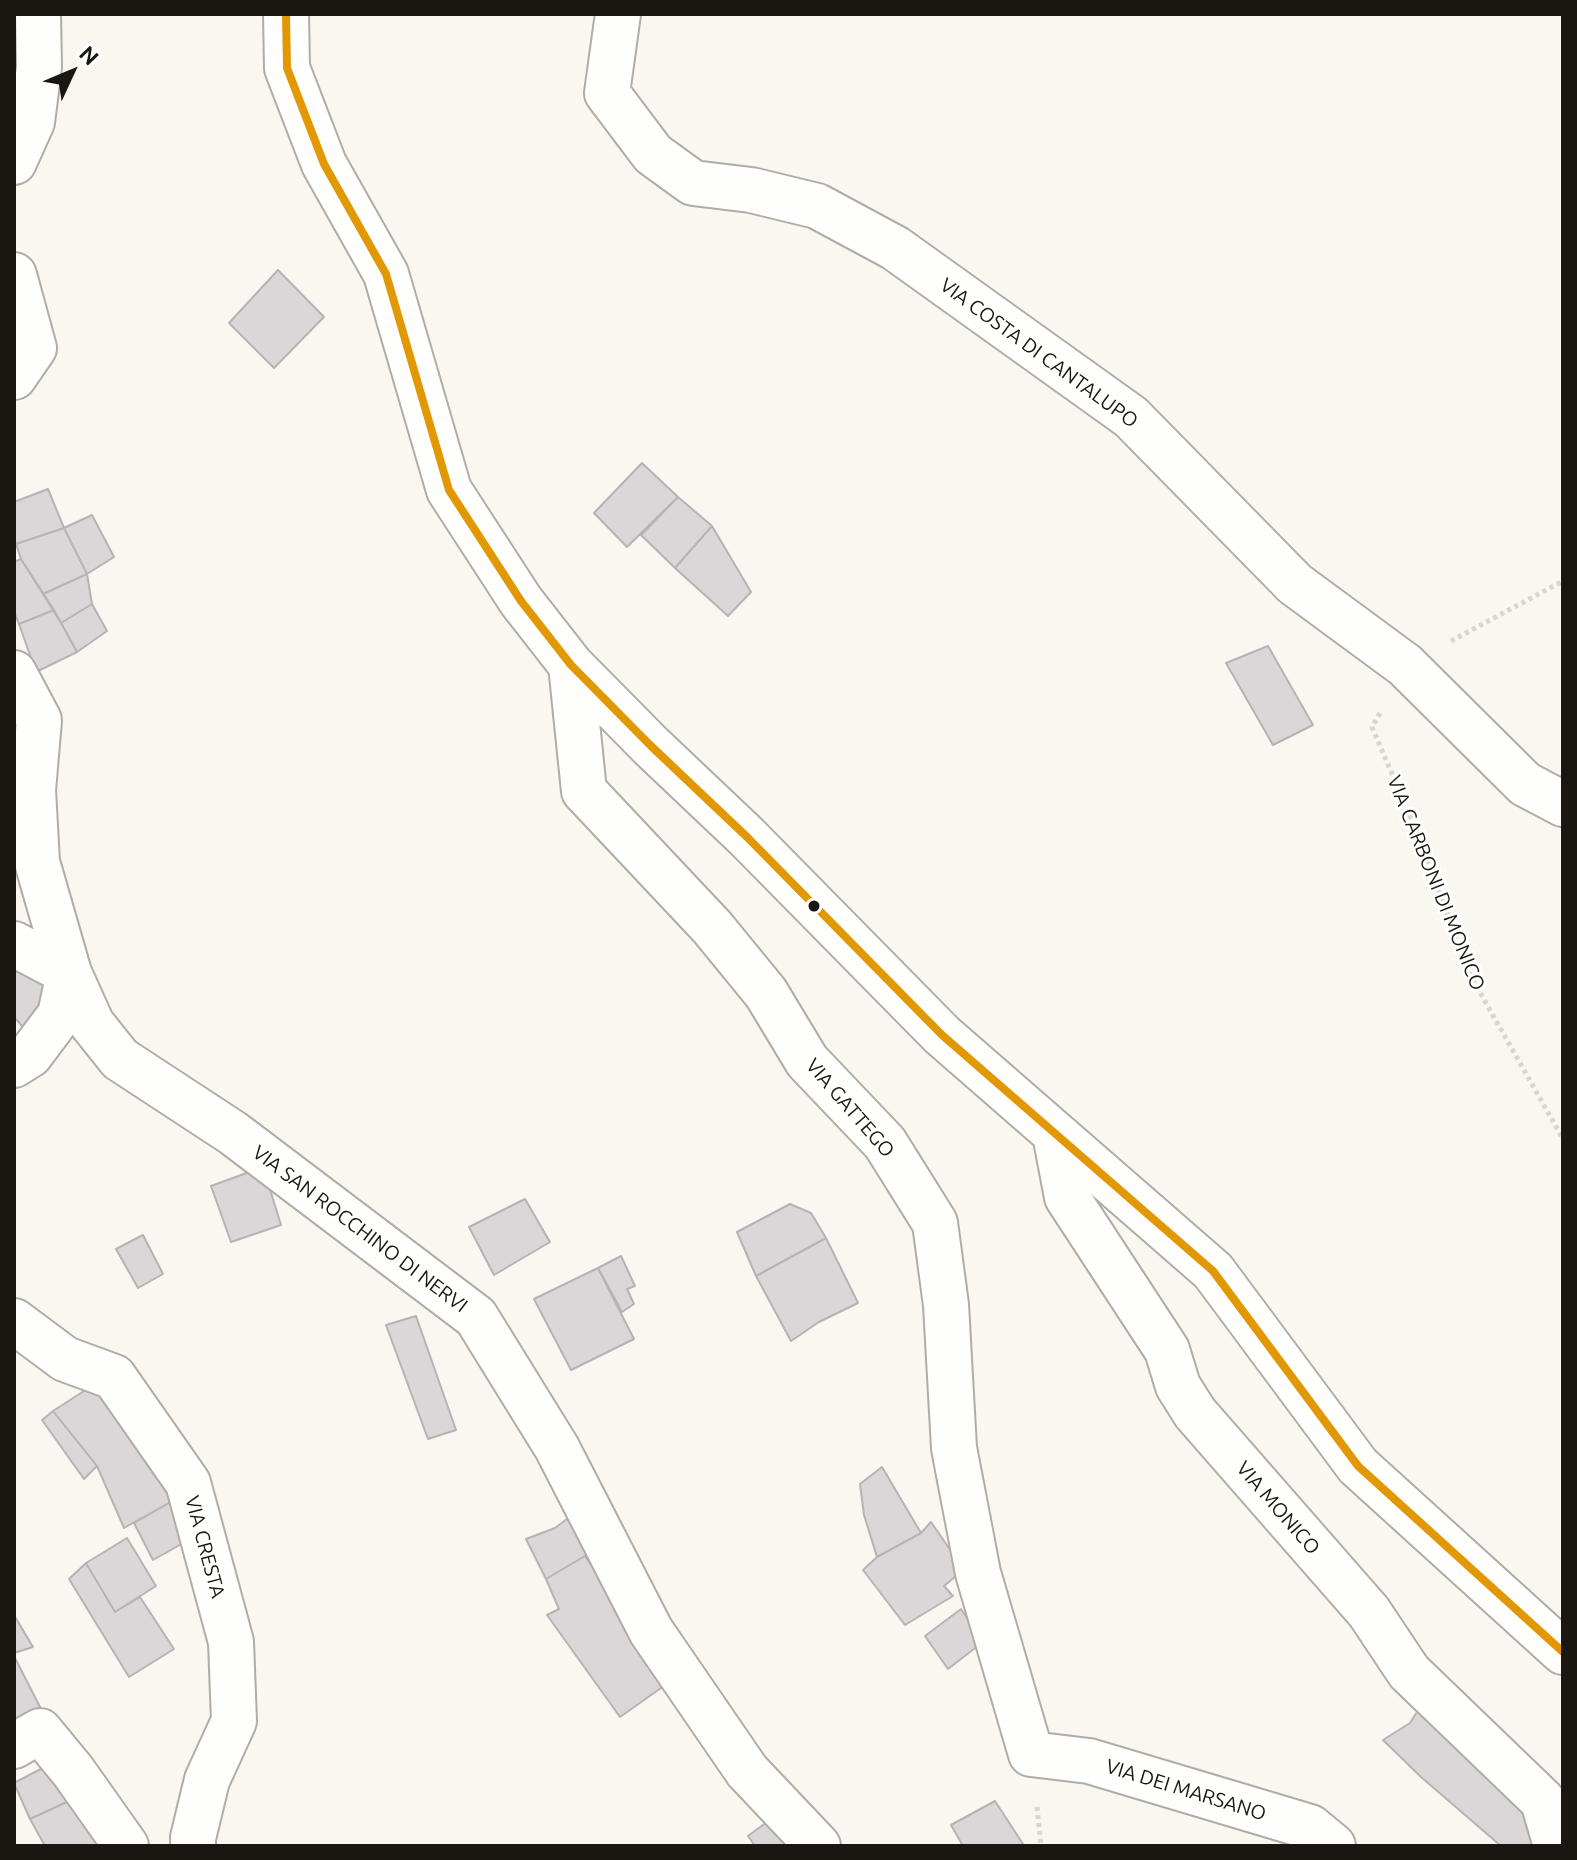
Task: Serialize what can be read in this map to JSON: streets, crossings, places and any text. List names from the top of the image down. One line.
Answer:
{"streets":{"street":["VIA COSTA DI CANTALUPO","VIA GATTEGO","VIA SAN ROCCHINO DI NERVI","VIA MONICO","VIA CRESTA","VIA DEI MARSANO"],"path":["VIA CARBONI DI MONICO"]},"crossings":[["VIA COSTA DI CANTALUPO","VIA CARBONI DI MONICO"],["VIA GATTEGO","VIA DEI MARSANO"]],"north":"top right"}
